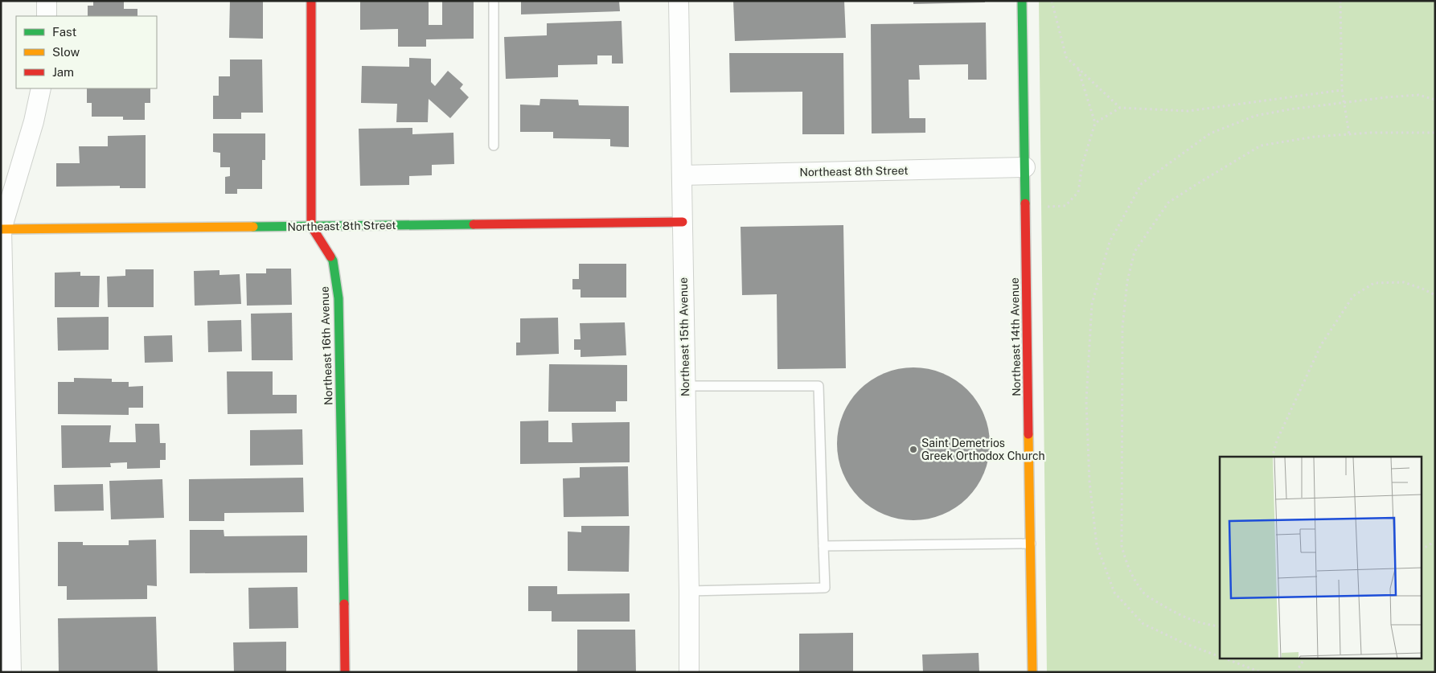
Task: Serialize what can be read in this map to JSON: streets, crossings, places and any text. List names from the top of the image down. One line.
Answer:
{"streets":{"street":["Northeast 8th Street","Northeast 15th Avenue","Northeast 14th Avenue","Northeast 16th Avenue"]},"crossings":[["Northeast 8th Street","Northeast 15th Avenue"],["Northeast 8th Street","Northeast 14th Avenue"],["Northeast 8th Street","Northeast 16th Avenue"]],"places":["Saint Demetrios Greek Orthodox Church"],"legend":["Fast","Slow","Jam"]}
